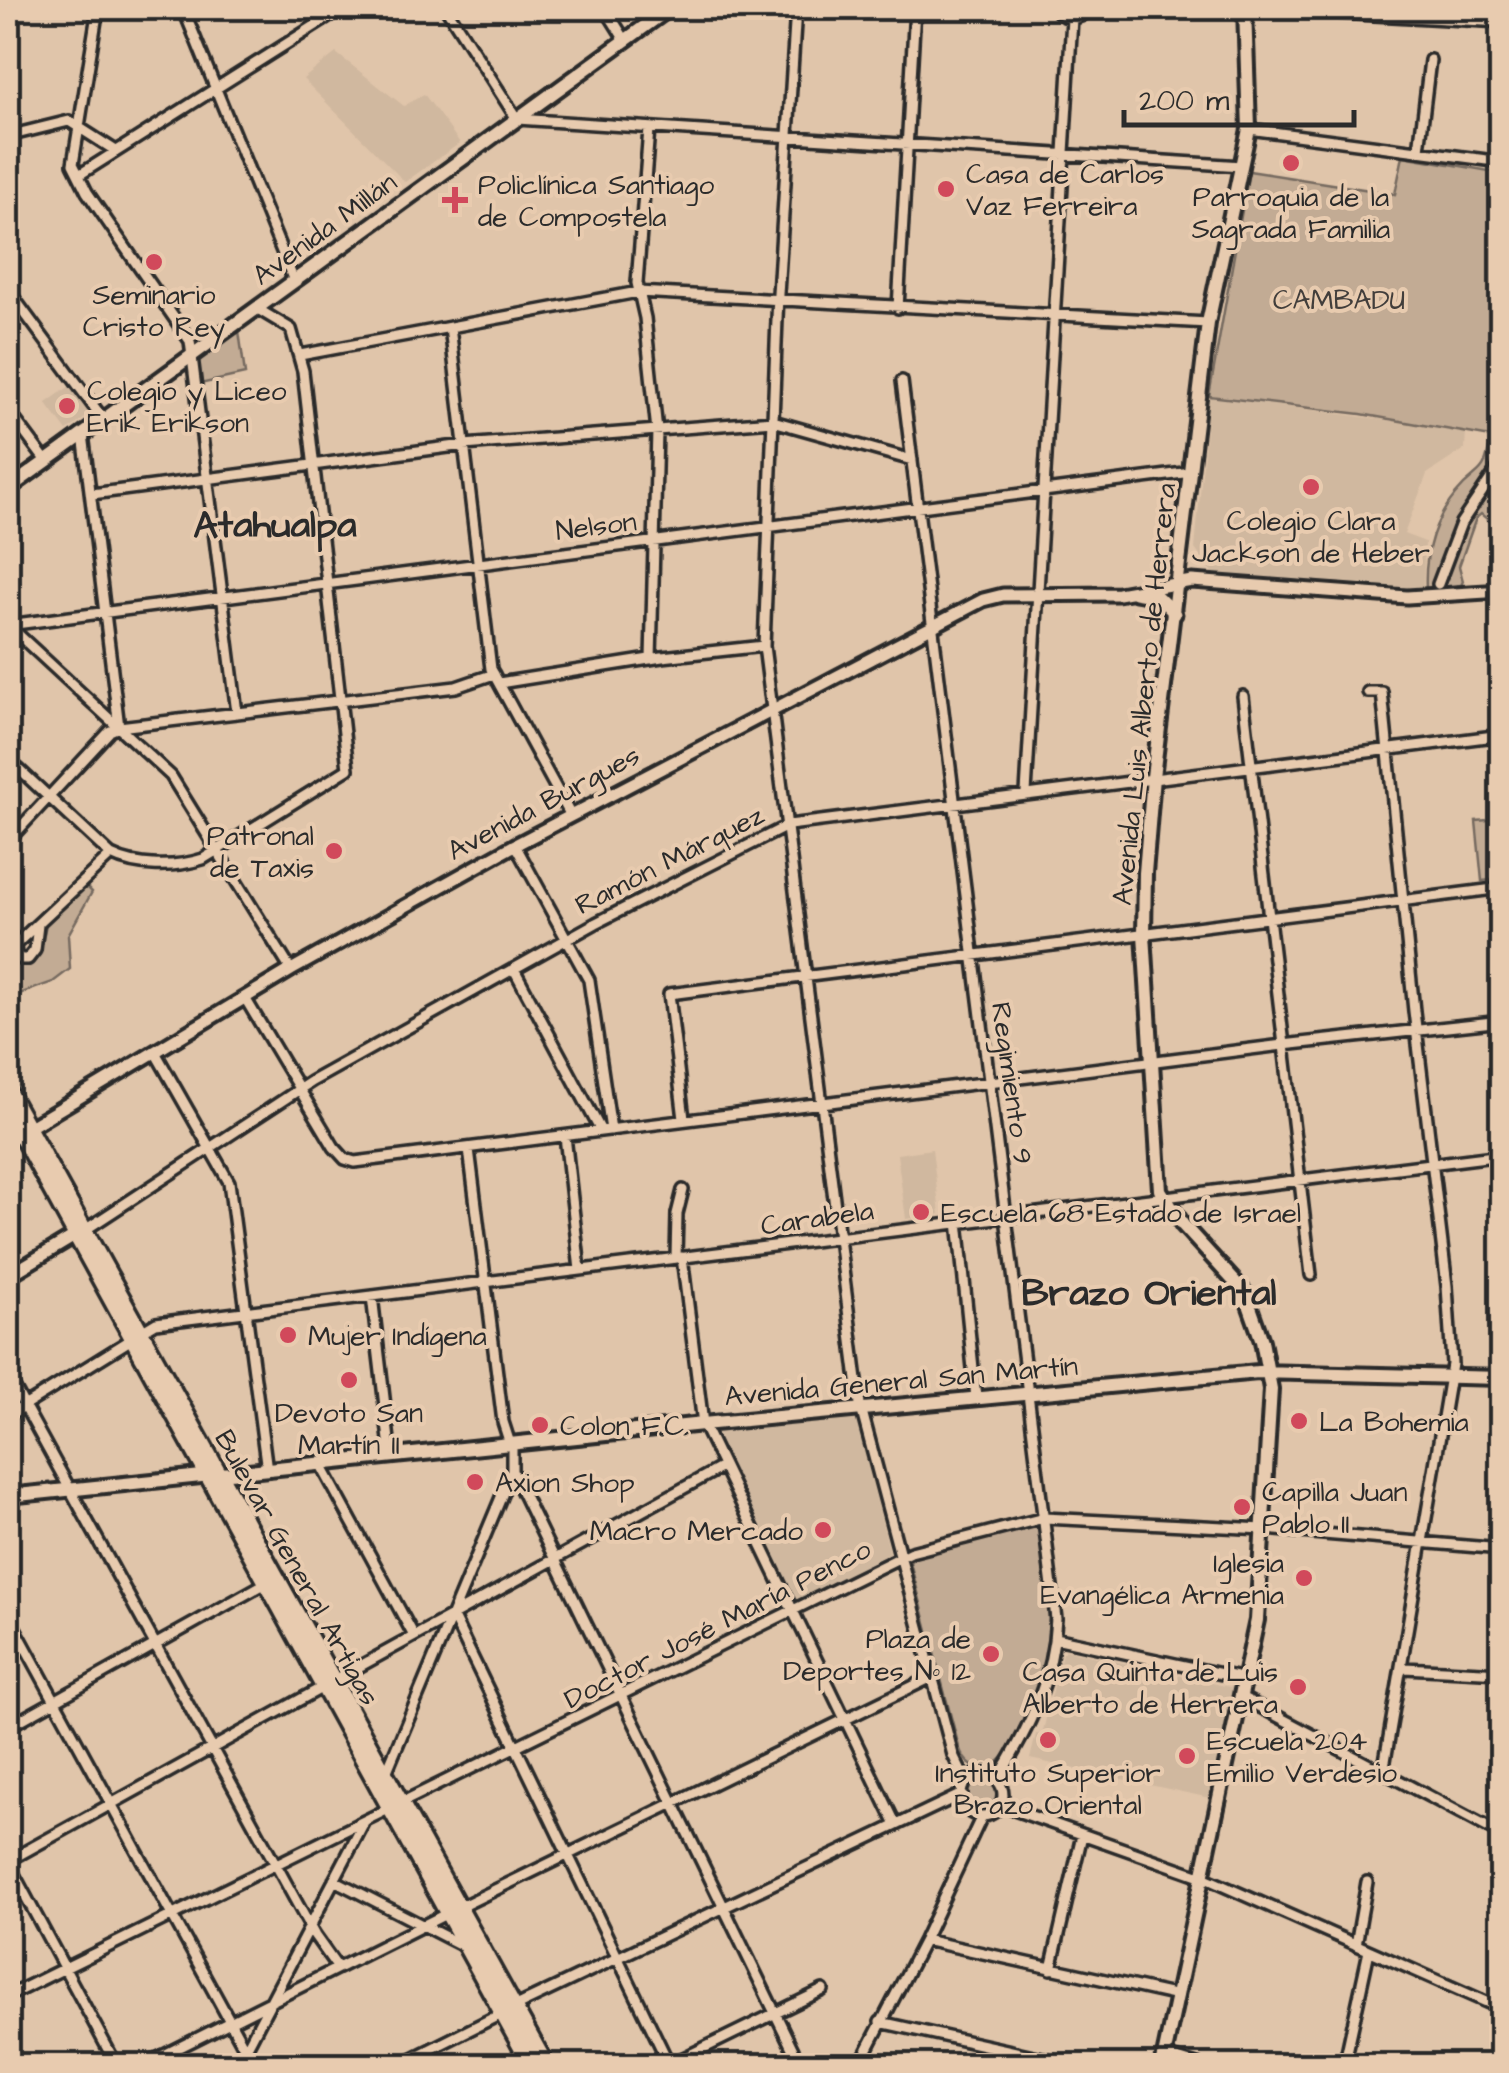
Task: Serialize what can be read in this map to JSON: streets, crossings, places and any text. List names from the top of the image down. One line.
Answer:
{"streets":{"main road":["Avenida Millán","Avenida Luis Alberto de Herrera","Avenida General San Martín","Bulevar General Artigas"],"street":["Nelson","Avenida Burgues","Ramón Márquez","Regimiento 9","Carabela","Doctor José María Penco"]},"crossings":[["Nelson","Avenida Luis Alberto de Herrera"],["Nelson","Regimiento 9"],["Avenida Luis Alberto de Herrera","Avenida Burgues"],["Avenida Luis Alberto de Herrera","Ramón Márquez"],["Avenida Luis Alberto de Herrera","Carabela"],["Avenida Luis Alberto de Herrera","Avenida General San Martín"],["Avenida Luis Alberto de Herrera","Doctor José María Penco"],["Avenida Burgues","Regimiento 9"],["Avenida Burgues","Bulevar General Artigas"],["Ramón Márquez","Regimiento 9"],["Ramón Márquez","Bulevar General Artigas"],["Regimiento 9","Carabela"],["Regimiento 9","Avenida General San Martín"],["Regimiento 9","Doctor José María Penco"],["Carabela","Bulevar General Artigas"],["Avenida General San Martín","Bulevar General Artigas"],["Bulevar General Artigas","Doctor José María Penco"]],"districts":["Atahualpa","Brazo Oriental"],"parks":["CAMBADU"],"places":{"other":["Parroquia de la Sagrada Familia","Casa de Carlos Vaz Ferreira","Seminario Cristo Rey","Colegio y Liceo Erik Erikson","Colegio Clara Jackson de Heber","Patronal de Taxis","Escuela 68 Estado de Israel","Mujer Indígena","Devoto San Martín II","La Bohemia","Colon F.C.","Axion Shop","Capilla Juan Pablo II","Macro Mercado","Iglesia Evangélica Armenia","Plaza de Deportes Nº 12","Casa Quinta de Luis Alberto de Herrera","Instituto Superior Brazo Oriental","Escuela 204 Emilio Verdesio"],"health":["Policlínica Santiago de Compostela"]},"scale_bar":"200 m"}
